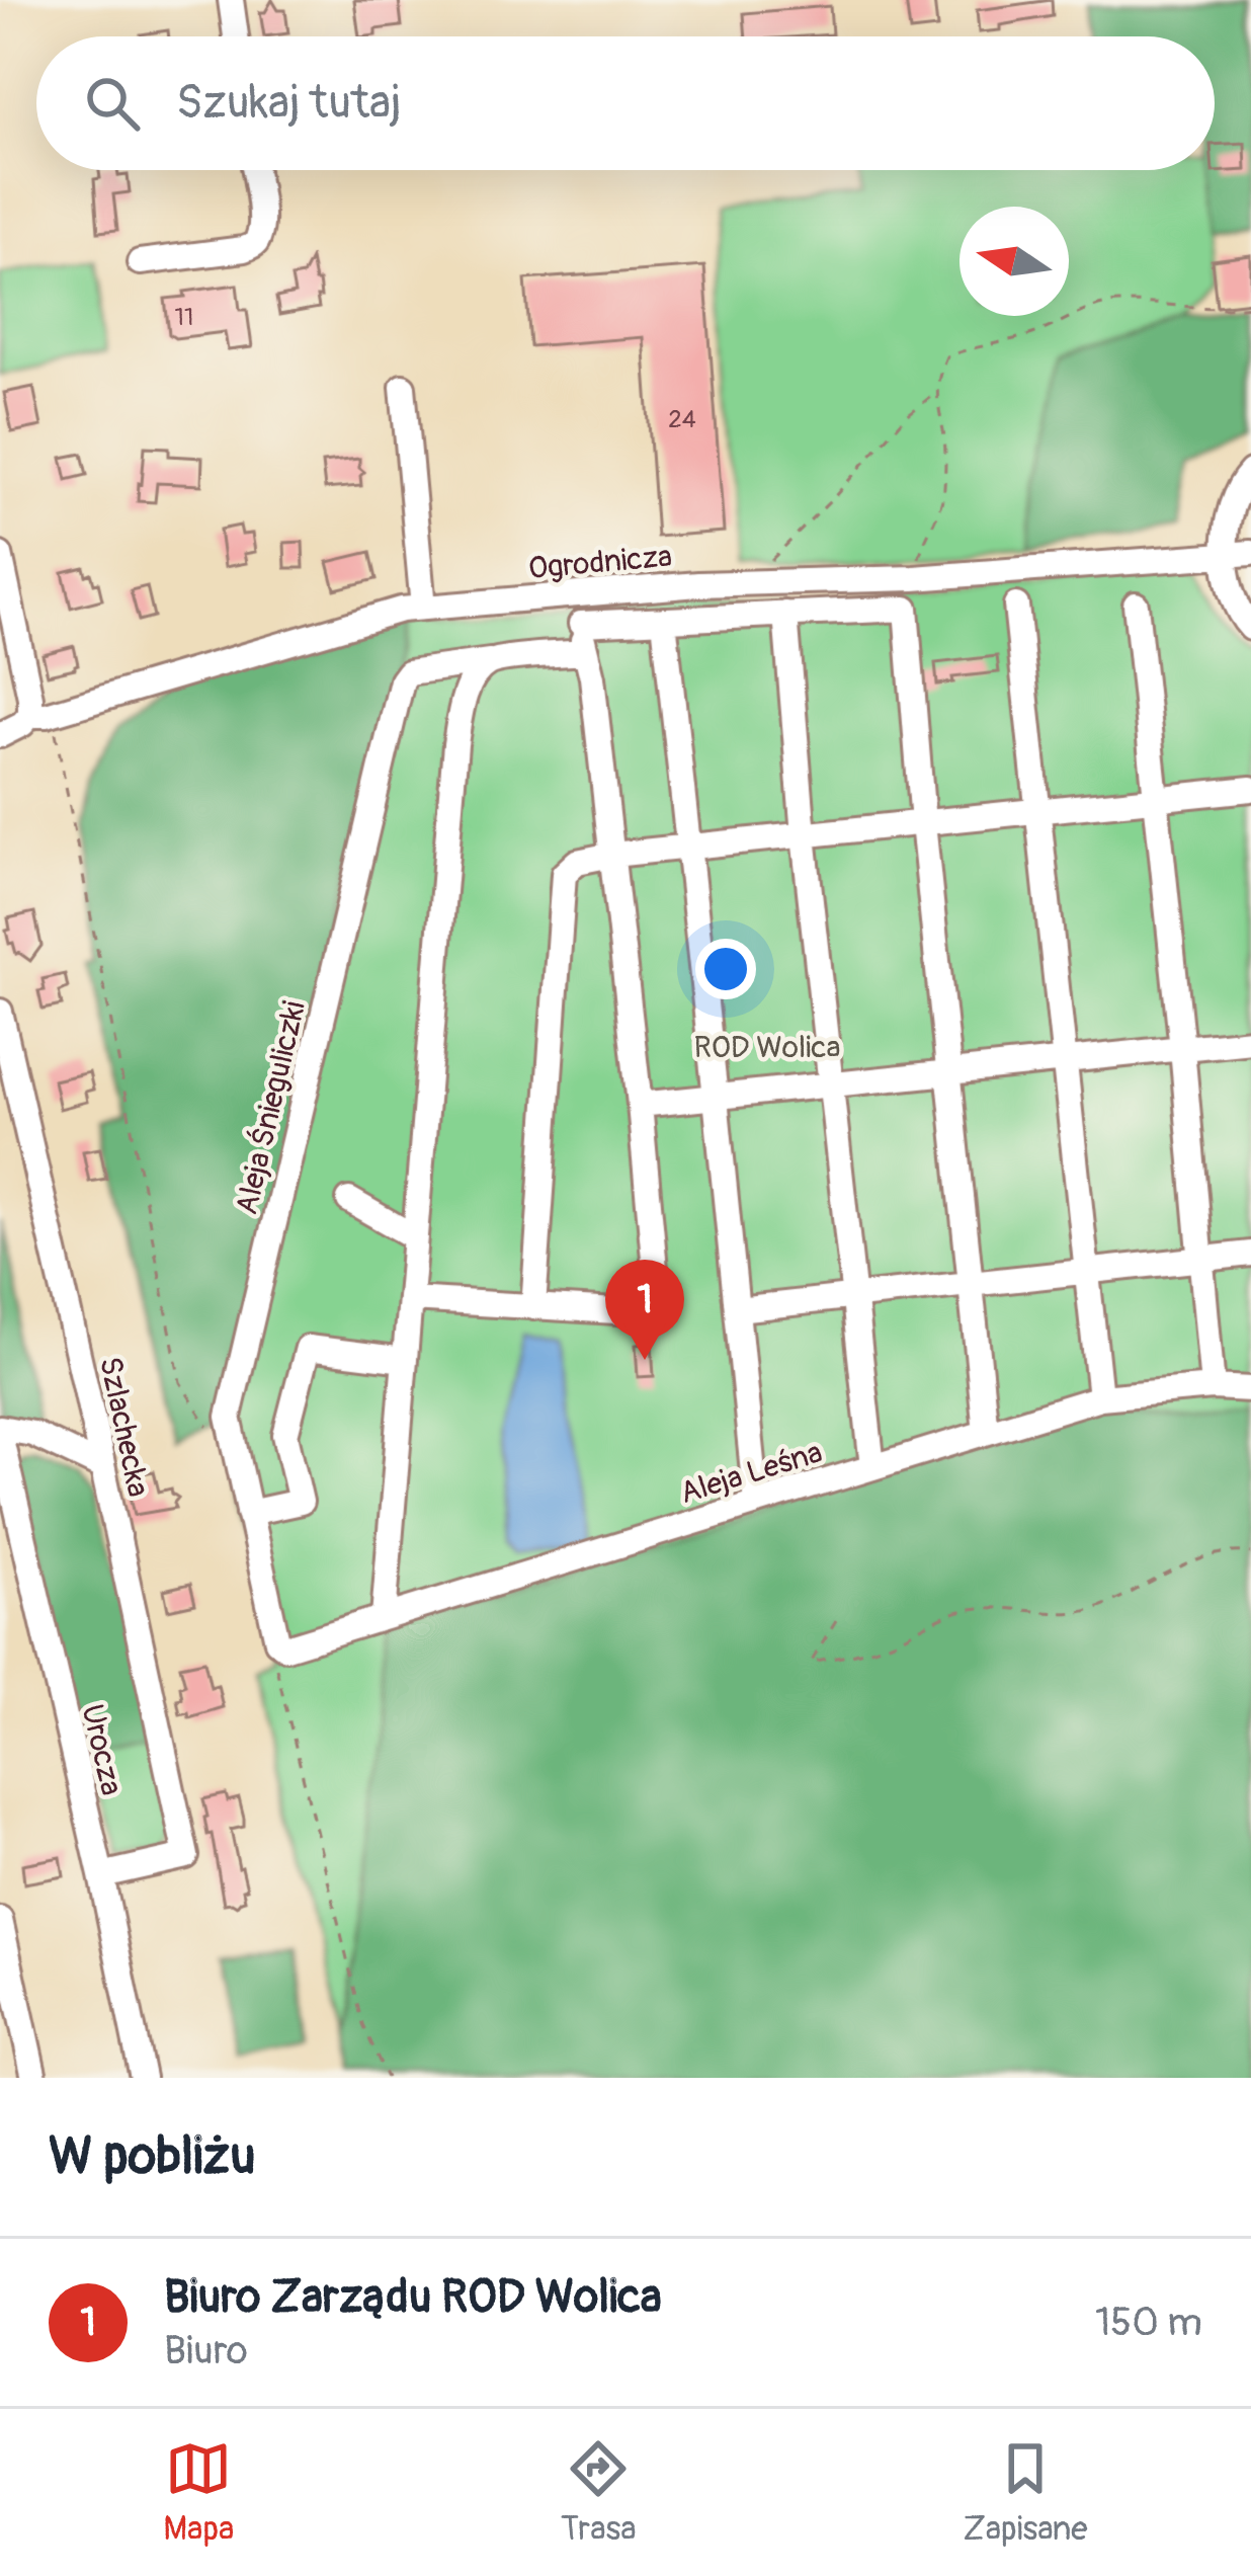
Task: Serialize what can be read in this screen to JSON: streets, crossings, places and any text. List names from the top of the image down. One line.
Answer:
{"streets":{"street":["Ogrodnicza","Aleja Śnieguliczki","Szlachecka","Aleja Leśna","Urocza"]},"crossings":[["Aleja Śnieguliczki","Aleja Leśna"],["Szlachecka","Urocza"]],"parks":["ROD Wolica"],"house_numbers":["11","24"],"north":"left","page":{"search":"Szukaj tutaj","pins":"1","heading":"W pobliżu","list":[{"mark":"1","name":"Biuro Zarządu ROD Wolica","note":"Biuro","value":"150 m"}],"nav":["Mapa","Trasa","Zapisane"]}}
